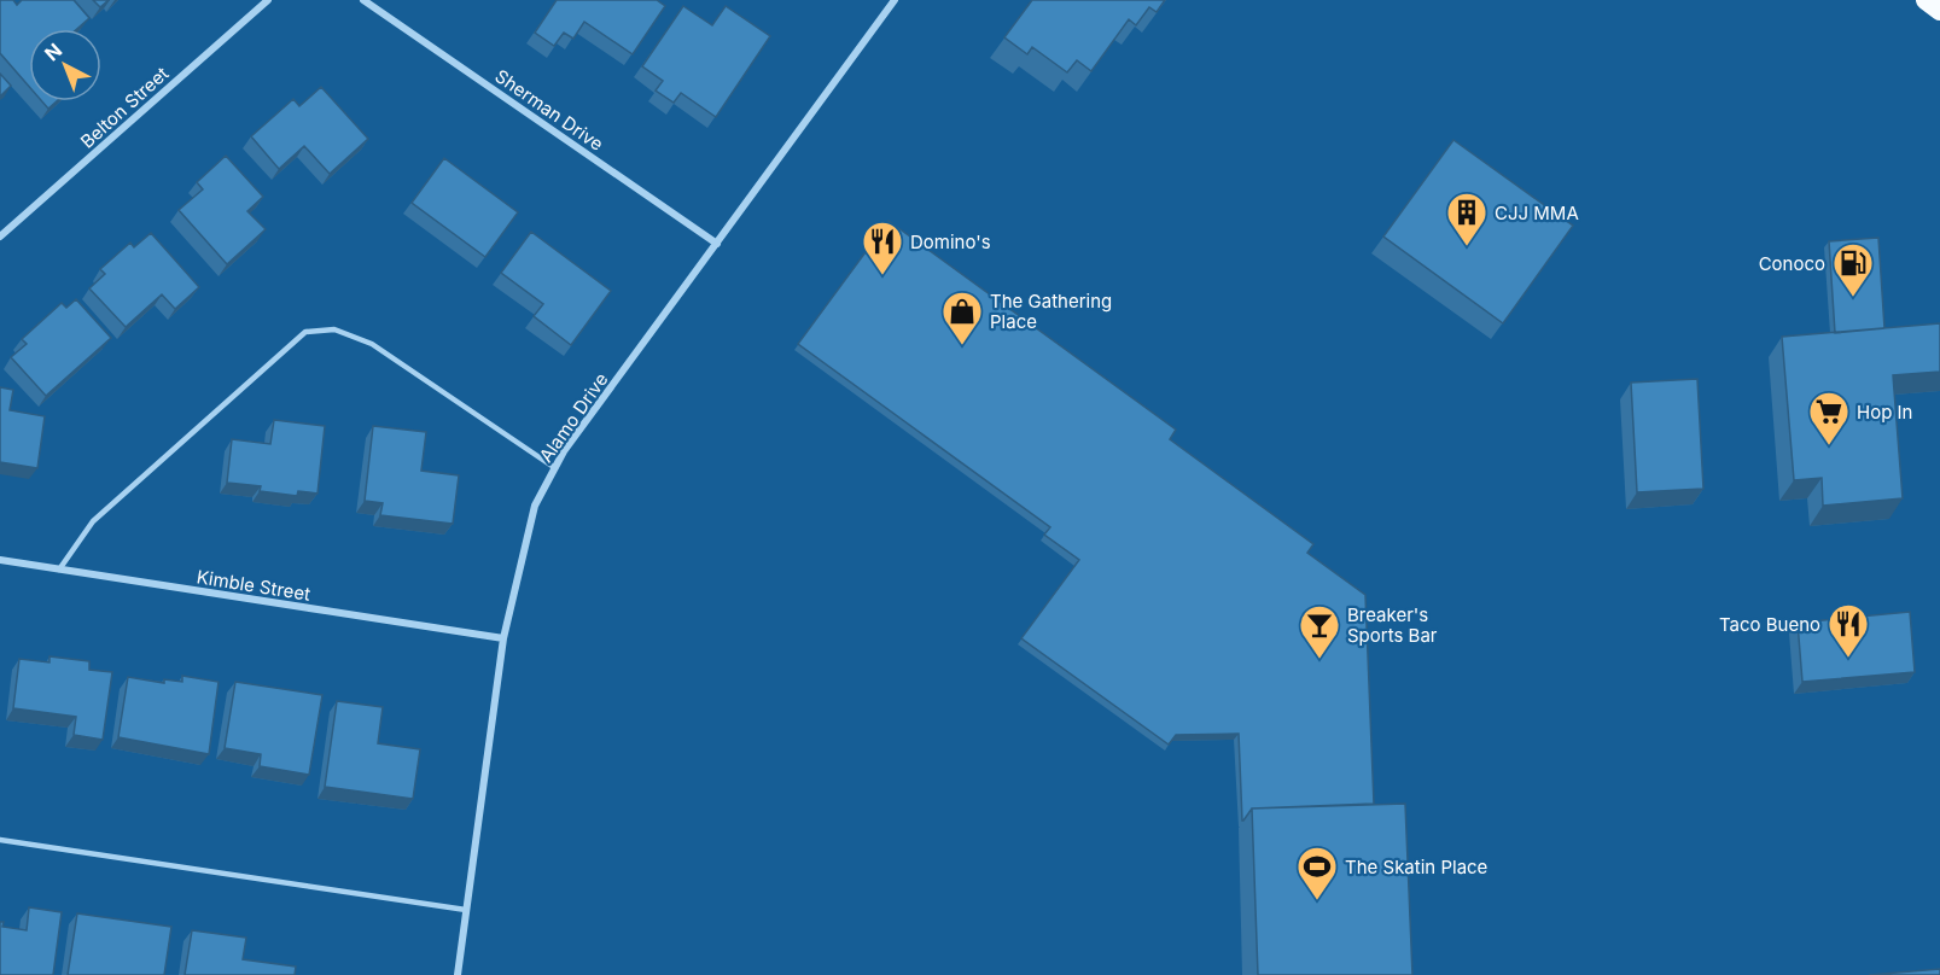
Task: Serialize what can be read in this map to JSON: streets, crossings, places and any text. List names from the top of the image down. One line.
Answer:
{"streets":{"street":["Belton Street","Sherman Drive","Alamo Drive","Kimble Street"]},"crossings":[["Sherman Drive","Alamo Drive"],["Alamo Drive","Kimble Street"]],"places":{"building":["CJJ MMA"],"restaurant":["Domino's","Taco Bueno"],"fuel station":["Conoco"],"shop":["The Gathering Place"],"supermarket":["Hop In"],"bar":["Breaker's Sports Bar"],"sports":["The Skatin Place"]},"north":"top left"}
